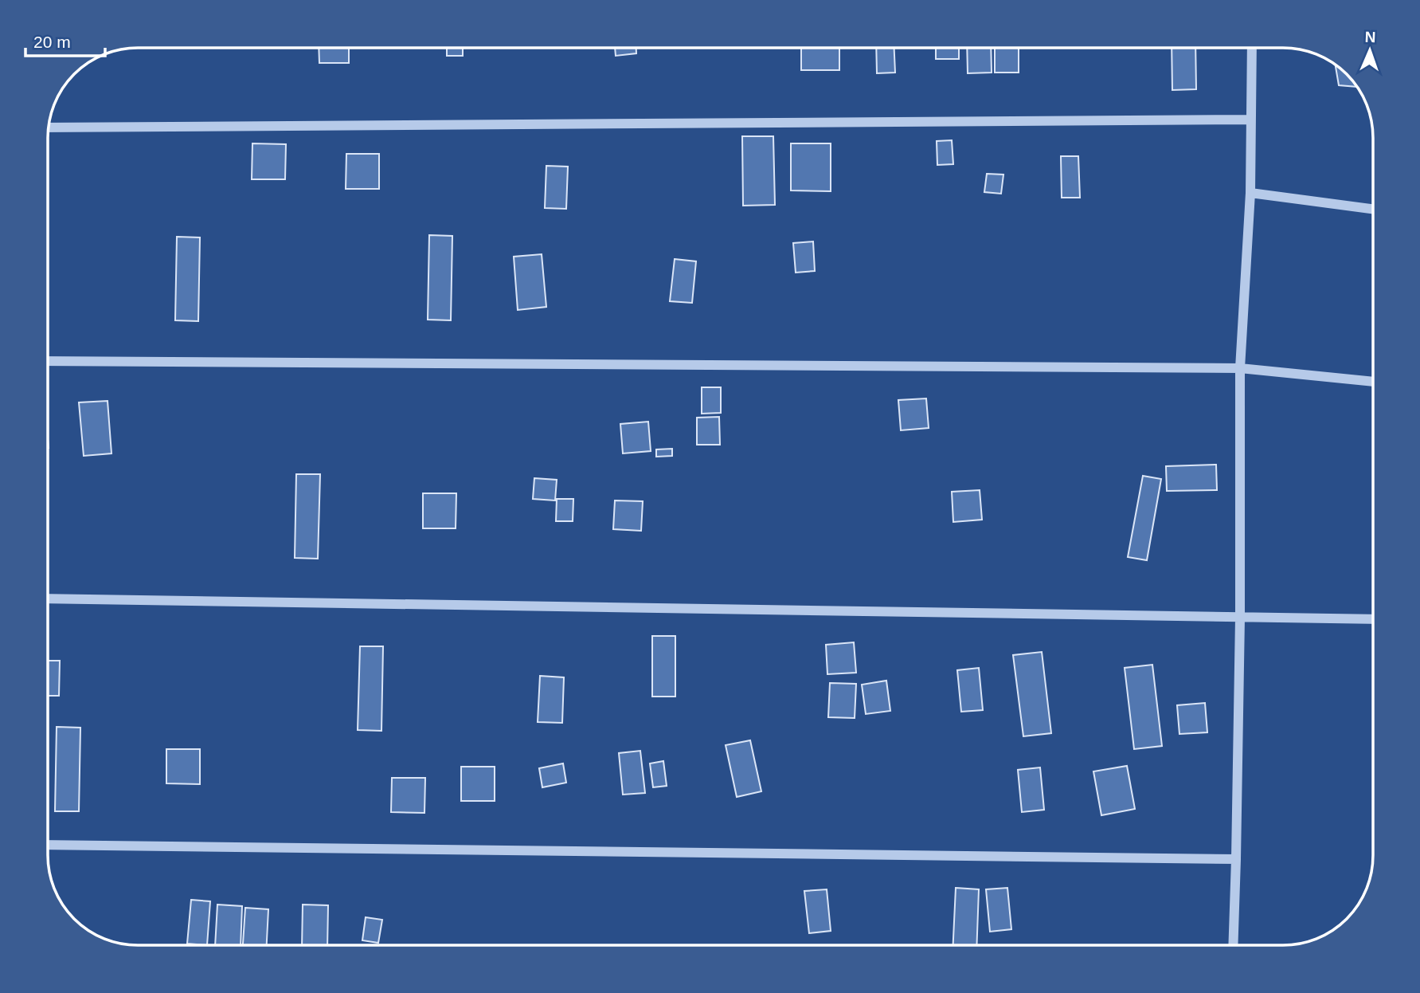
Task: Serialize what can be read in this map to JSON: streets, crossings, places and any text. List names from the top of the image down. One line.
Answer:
{"scale_bar":"20 m","north":"top"}
